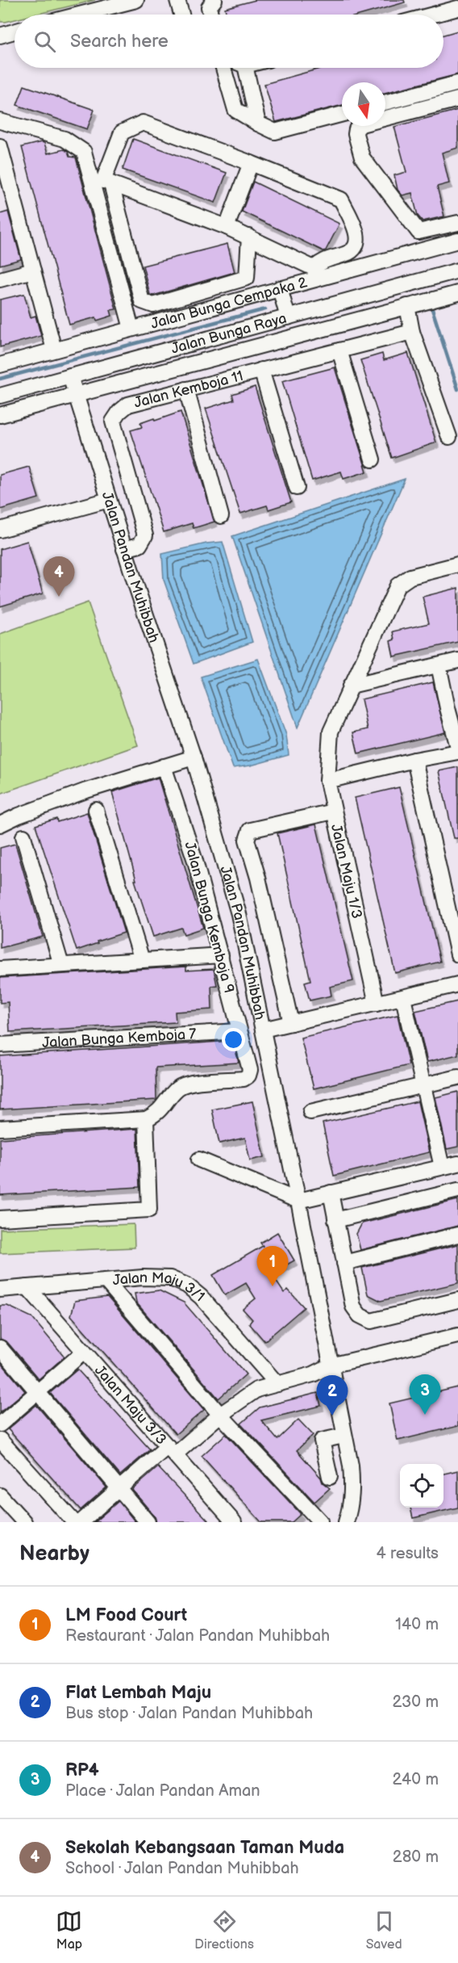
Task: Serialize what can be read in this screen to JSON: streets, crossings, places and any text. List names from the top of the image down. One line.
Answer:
{"streets":{"street":["Jalan Bunga Cempaka 2","Jalan Bunga Raya","Jalan Kemboja 11","Jalan Pandan Muhibbah","Jalan Maju 1/3","Jalan Bunga Kemboja 9","Jalan Bunga Kemboja 7","Jalan Maju 3/1","Jalan Maju 3/3"]},"crossings":[["Jalan Bunga Raya","Jalan Kemboja 11"],["Jalan Bunga Raya","Jalan Pandan Muhibbah"],["Jalan Kemboja 11","Jalan Pandan Muhibbah"],["Jalan Bunga Kemboja 9","Jalan Bunga Kemboja 7"],["Jalan Maju 3/1","Jalan Maju 3/3"]],"north":"bottom","page":{"search":"Search here","pins":["4","1","3","2"],"heading":["Nearby","4 results"],"list":[{"mark":"1","name":"LM Food Court","note":"Restaurant · Jalan Pandan Muhibbah","value":"140 m"},{"mark":"2","name":"Flat Lembah Maju","note":"Bus stop · Jalan Pandan Muhibbah","value":"230 m"},{"mark":"3","name":"RP4","note":"Place · Jalan Pandan Aman","value":"240 m"},{"mark":"4","name":"Sekolah Kebangsaan Taman Muda","note":"School · Jalan Pandan Muhibbah","value":"280 m"}],"nav":["Map","Directions","Saved"]}}
